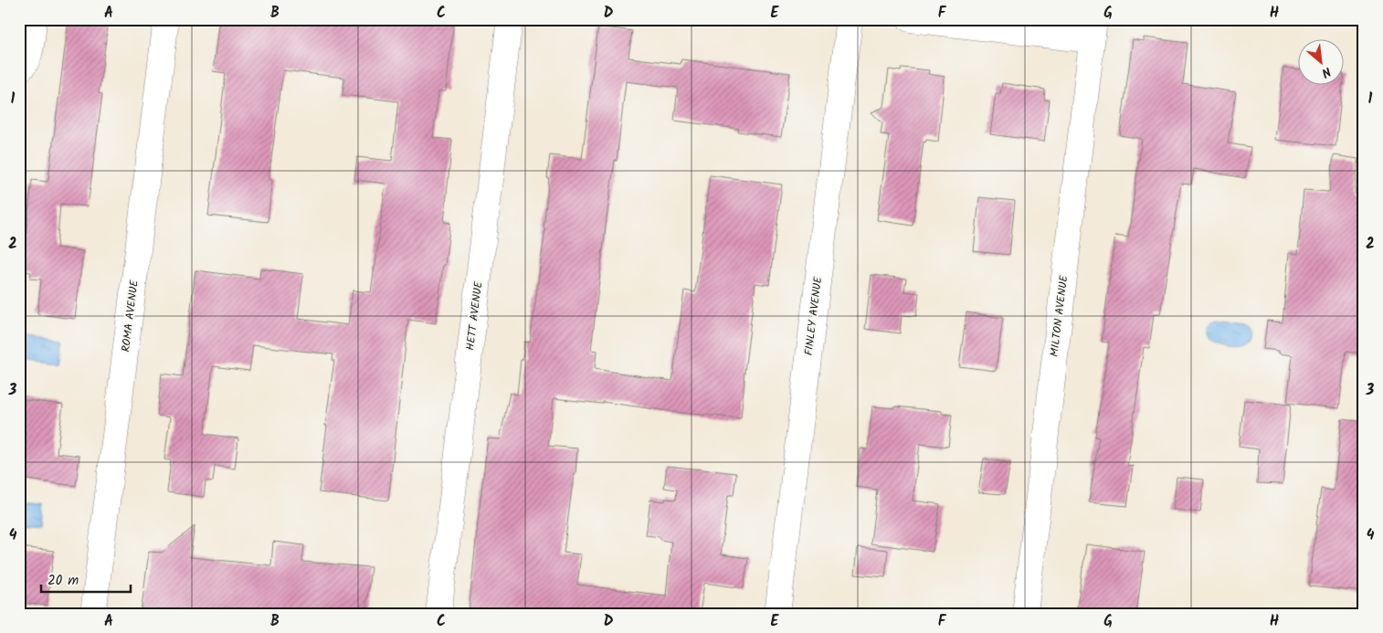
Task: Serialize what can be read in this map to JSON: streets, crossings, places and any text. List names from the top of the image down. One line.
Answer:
{"streets":{"street":["ROMA AVENUE","HETT AVENUE","FINLEY AVENUE","MILTON AVENUE"]},"scale_bar":"20 m","north":"bottom right","grid":{"columns":["A","B","C","D","E","F","G","H"],"rows":["1","2","3","4"]}}
